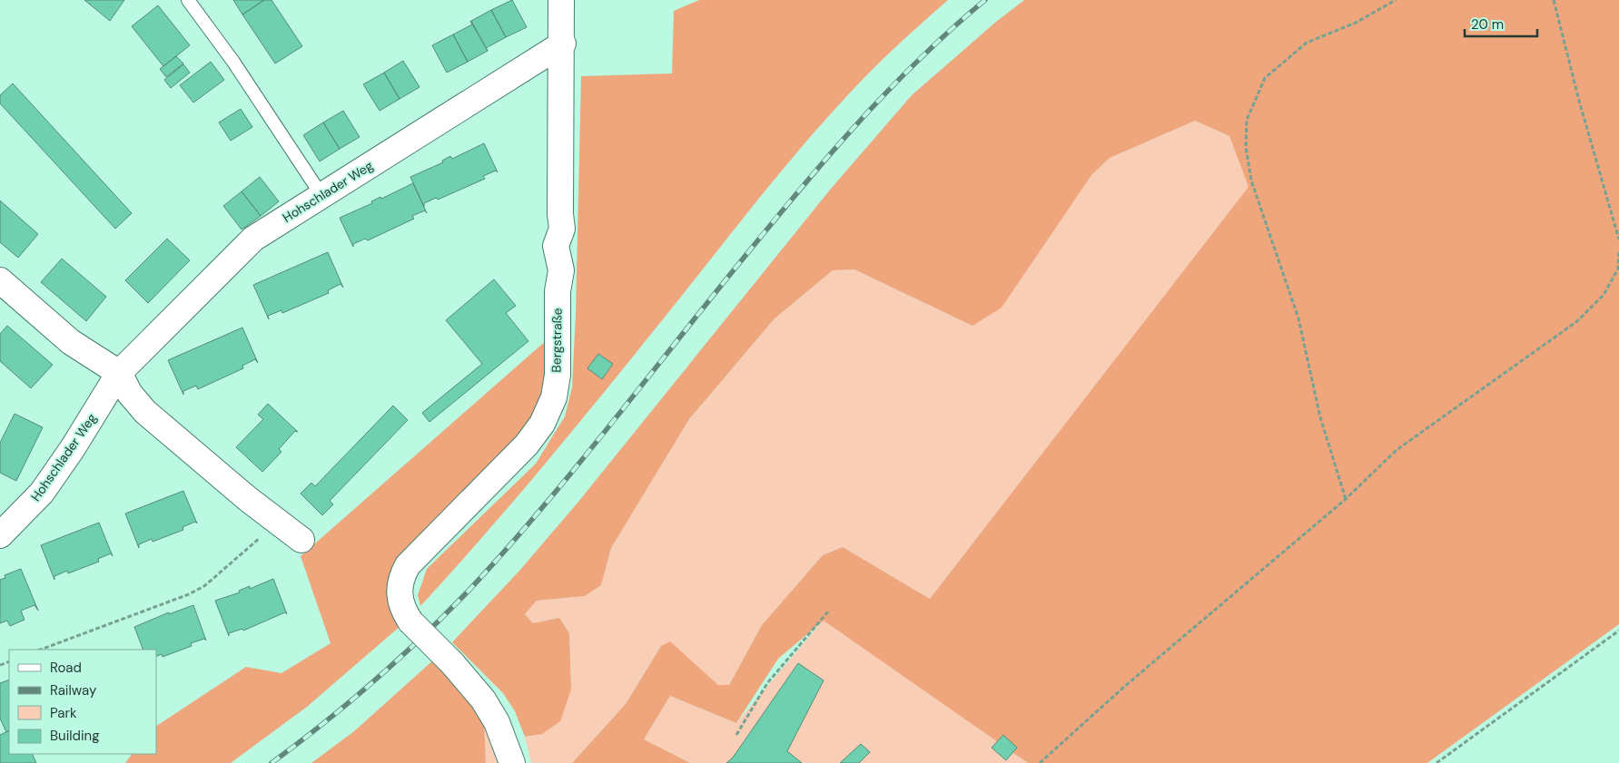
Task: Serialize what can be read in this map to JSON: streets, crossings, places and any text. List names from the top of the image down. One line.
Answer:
{"streets":{"street":["Hohschlader Weg","Bergstraße"]},"crossings":[["Hohschlader Weg","Bergstraße"]],"legend":["Road","Railway","Park","Building"],"scale_bar":"20 m"}
